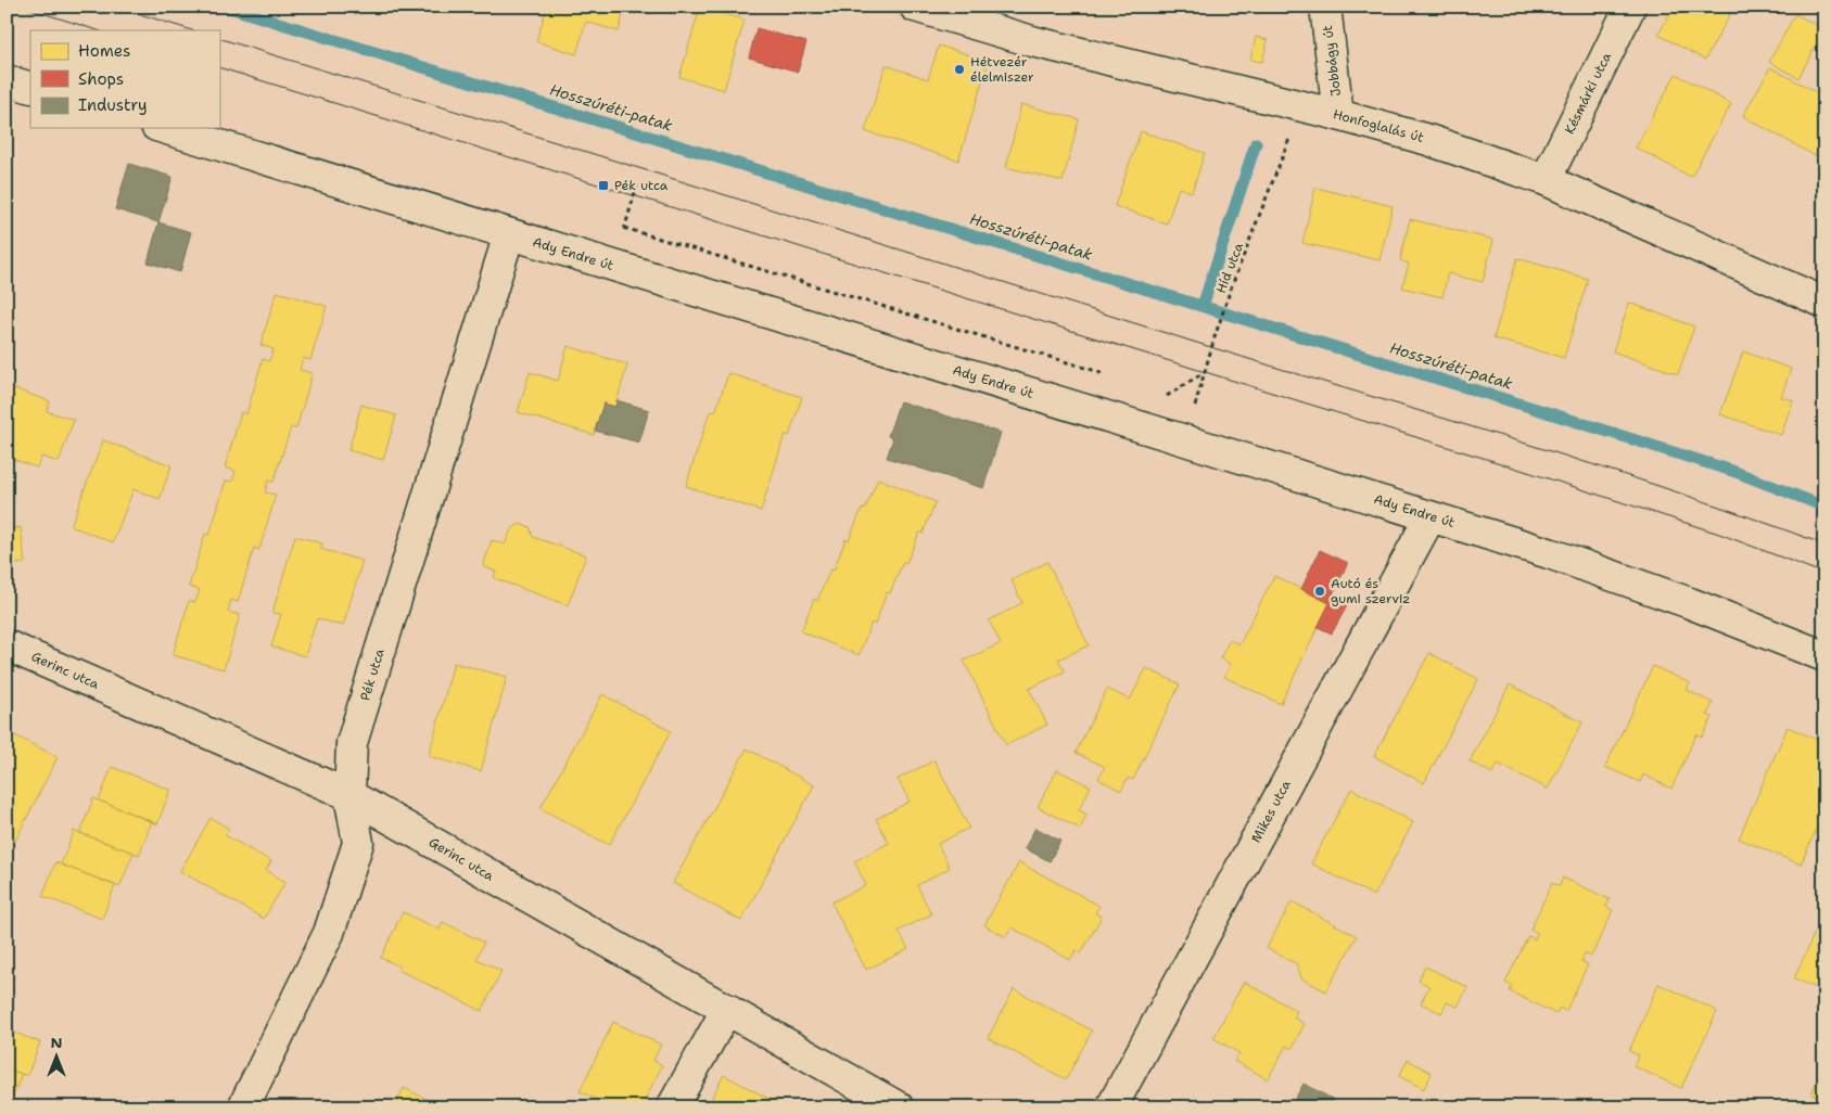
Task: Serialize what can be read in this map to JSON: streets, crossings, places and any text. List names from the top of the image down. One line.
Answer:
{"streets":{"street":["Jobbágy út","Késmárki utca","Honfoglalás út","Ady Endre út","Gerinc utca","Pék utca","Mikes utca"],"path":["Híd utca"]},"crossings":[["Jobbágy út","Honfoglalás út"],["Késmárki utca","Honfoglalás út"],["Honfoglalás út","Híd utca"],["Ady Endre út","Híd utca"],["Ady Endre út","Pék utca"],["Ady Endre út","Mikes utca"],["Gerinc utca","Pék utca"]],"water":["Hosszúréti-patak"],"places":{"other":["Hétvezér élelmiszer","Autó és gumi szerviz"],"transit":["Pék utca"]},"legend":["Homes","Shops","Industry"],"north":"top"}
